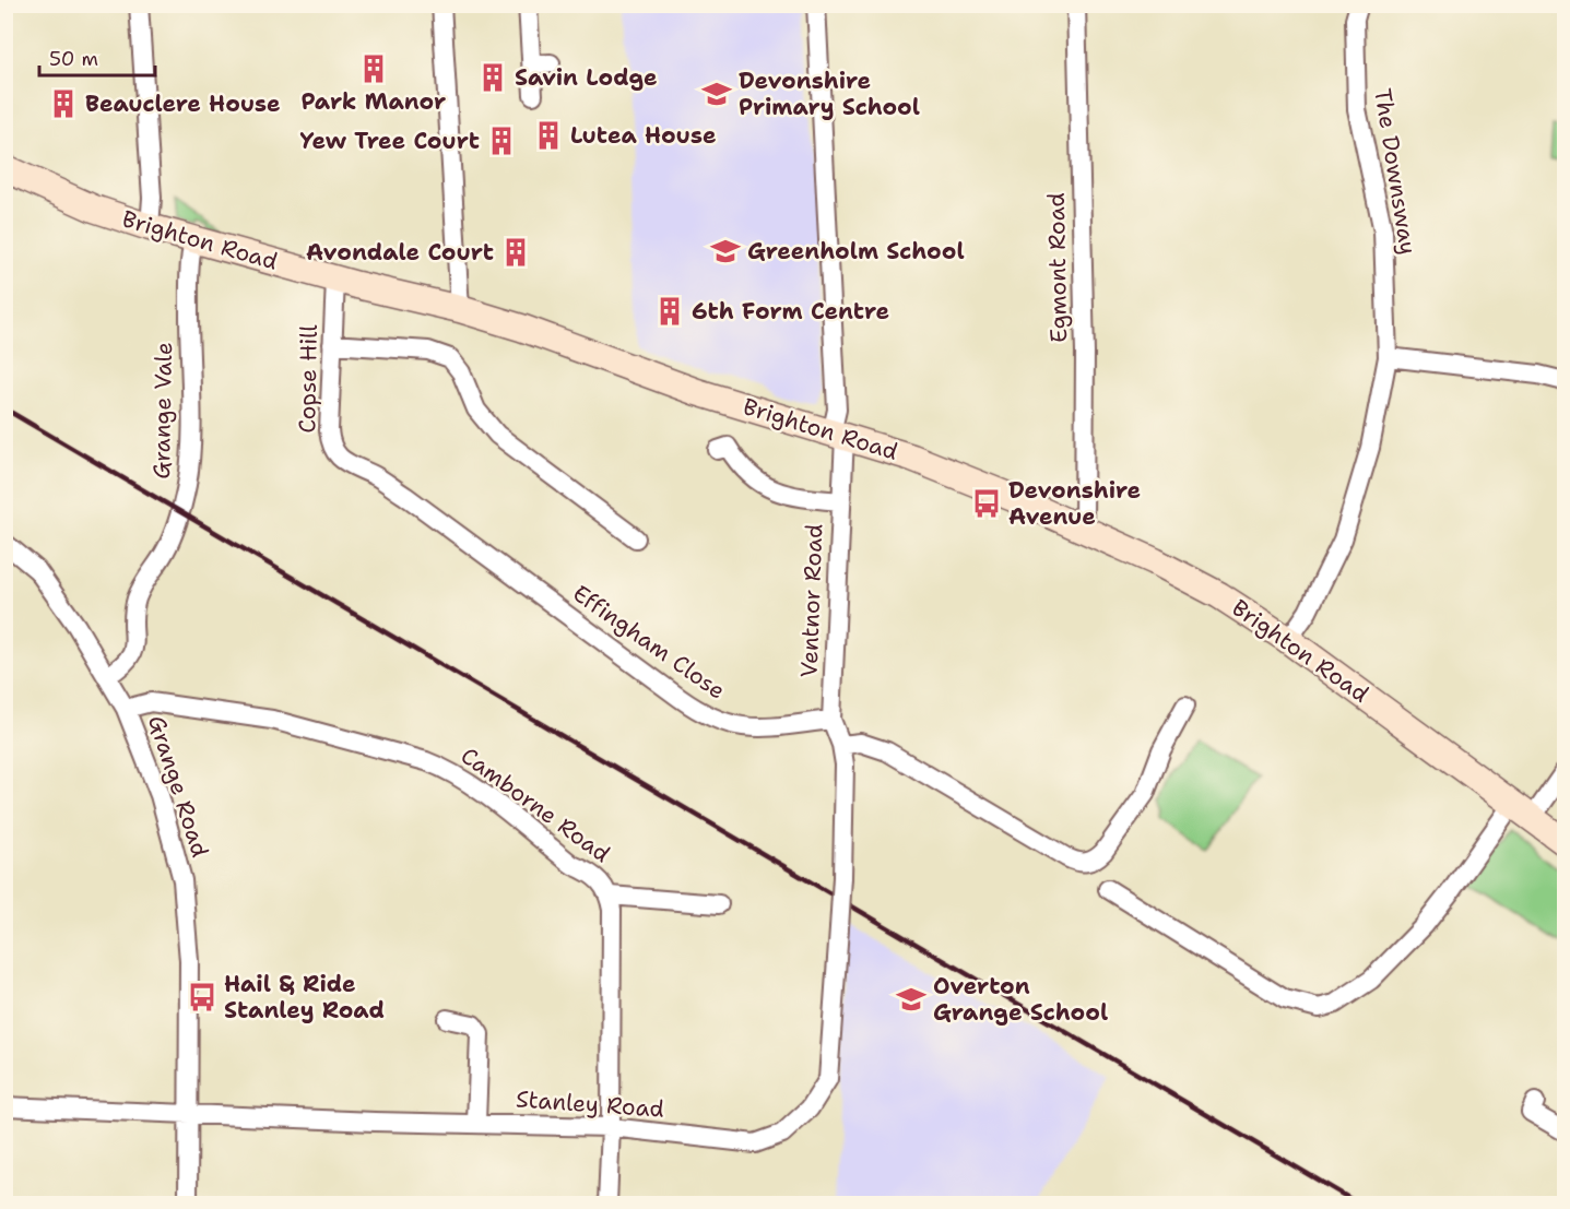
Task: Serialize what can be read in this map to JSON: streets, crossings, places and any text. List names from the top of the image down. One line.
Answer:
{"streets":{"main road":["Brighton Road"],"street":["The Downsway","Egmont Road","Copse Hill","Grange Vale","Ventnor Road","Effingham Close","Grange Road","Camborne Road","Stanley Road"]},"crossings":[["The Downsway","Brighton Road"],["Brighton Road","Egmont Road"],["Brighton Road","Copse Hill"],["Brighton Road","Grange Vale"],["Brighton Road","Ventnor Road"],["Copse Hill","Effingham Close"],["Grange Vale","Grange Road"],["Ventnor Road","Effingham Close"],["Ventnor Road","Stanley Road"],["Grange Road","Camborne Road"],["Grange Road","Stanley Road"],["Camborne Road","Stanley Road"]],"places":{"building":["Park Manor","Savin Lodge","Beauclere House","Lutea House","Yew Tree Court","Avondale Court","6th Form Centre"],"school or university":["Devonshire Primary School","Greenholm School","Overton Grange School"],"bus stop":["Devonshire Avenue","Hail & Ride Stanley Road"]},"scale_bar":"50 m"}
